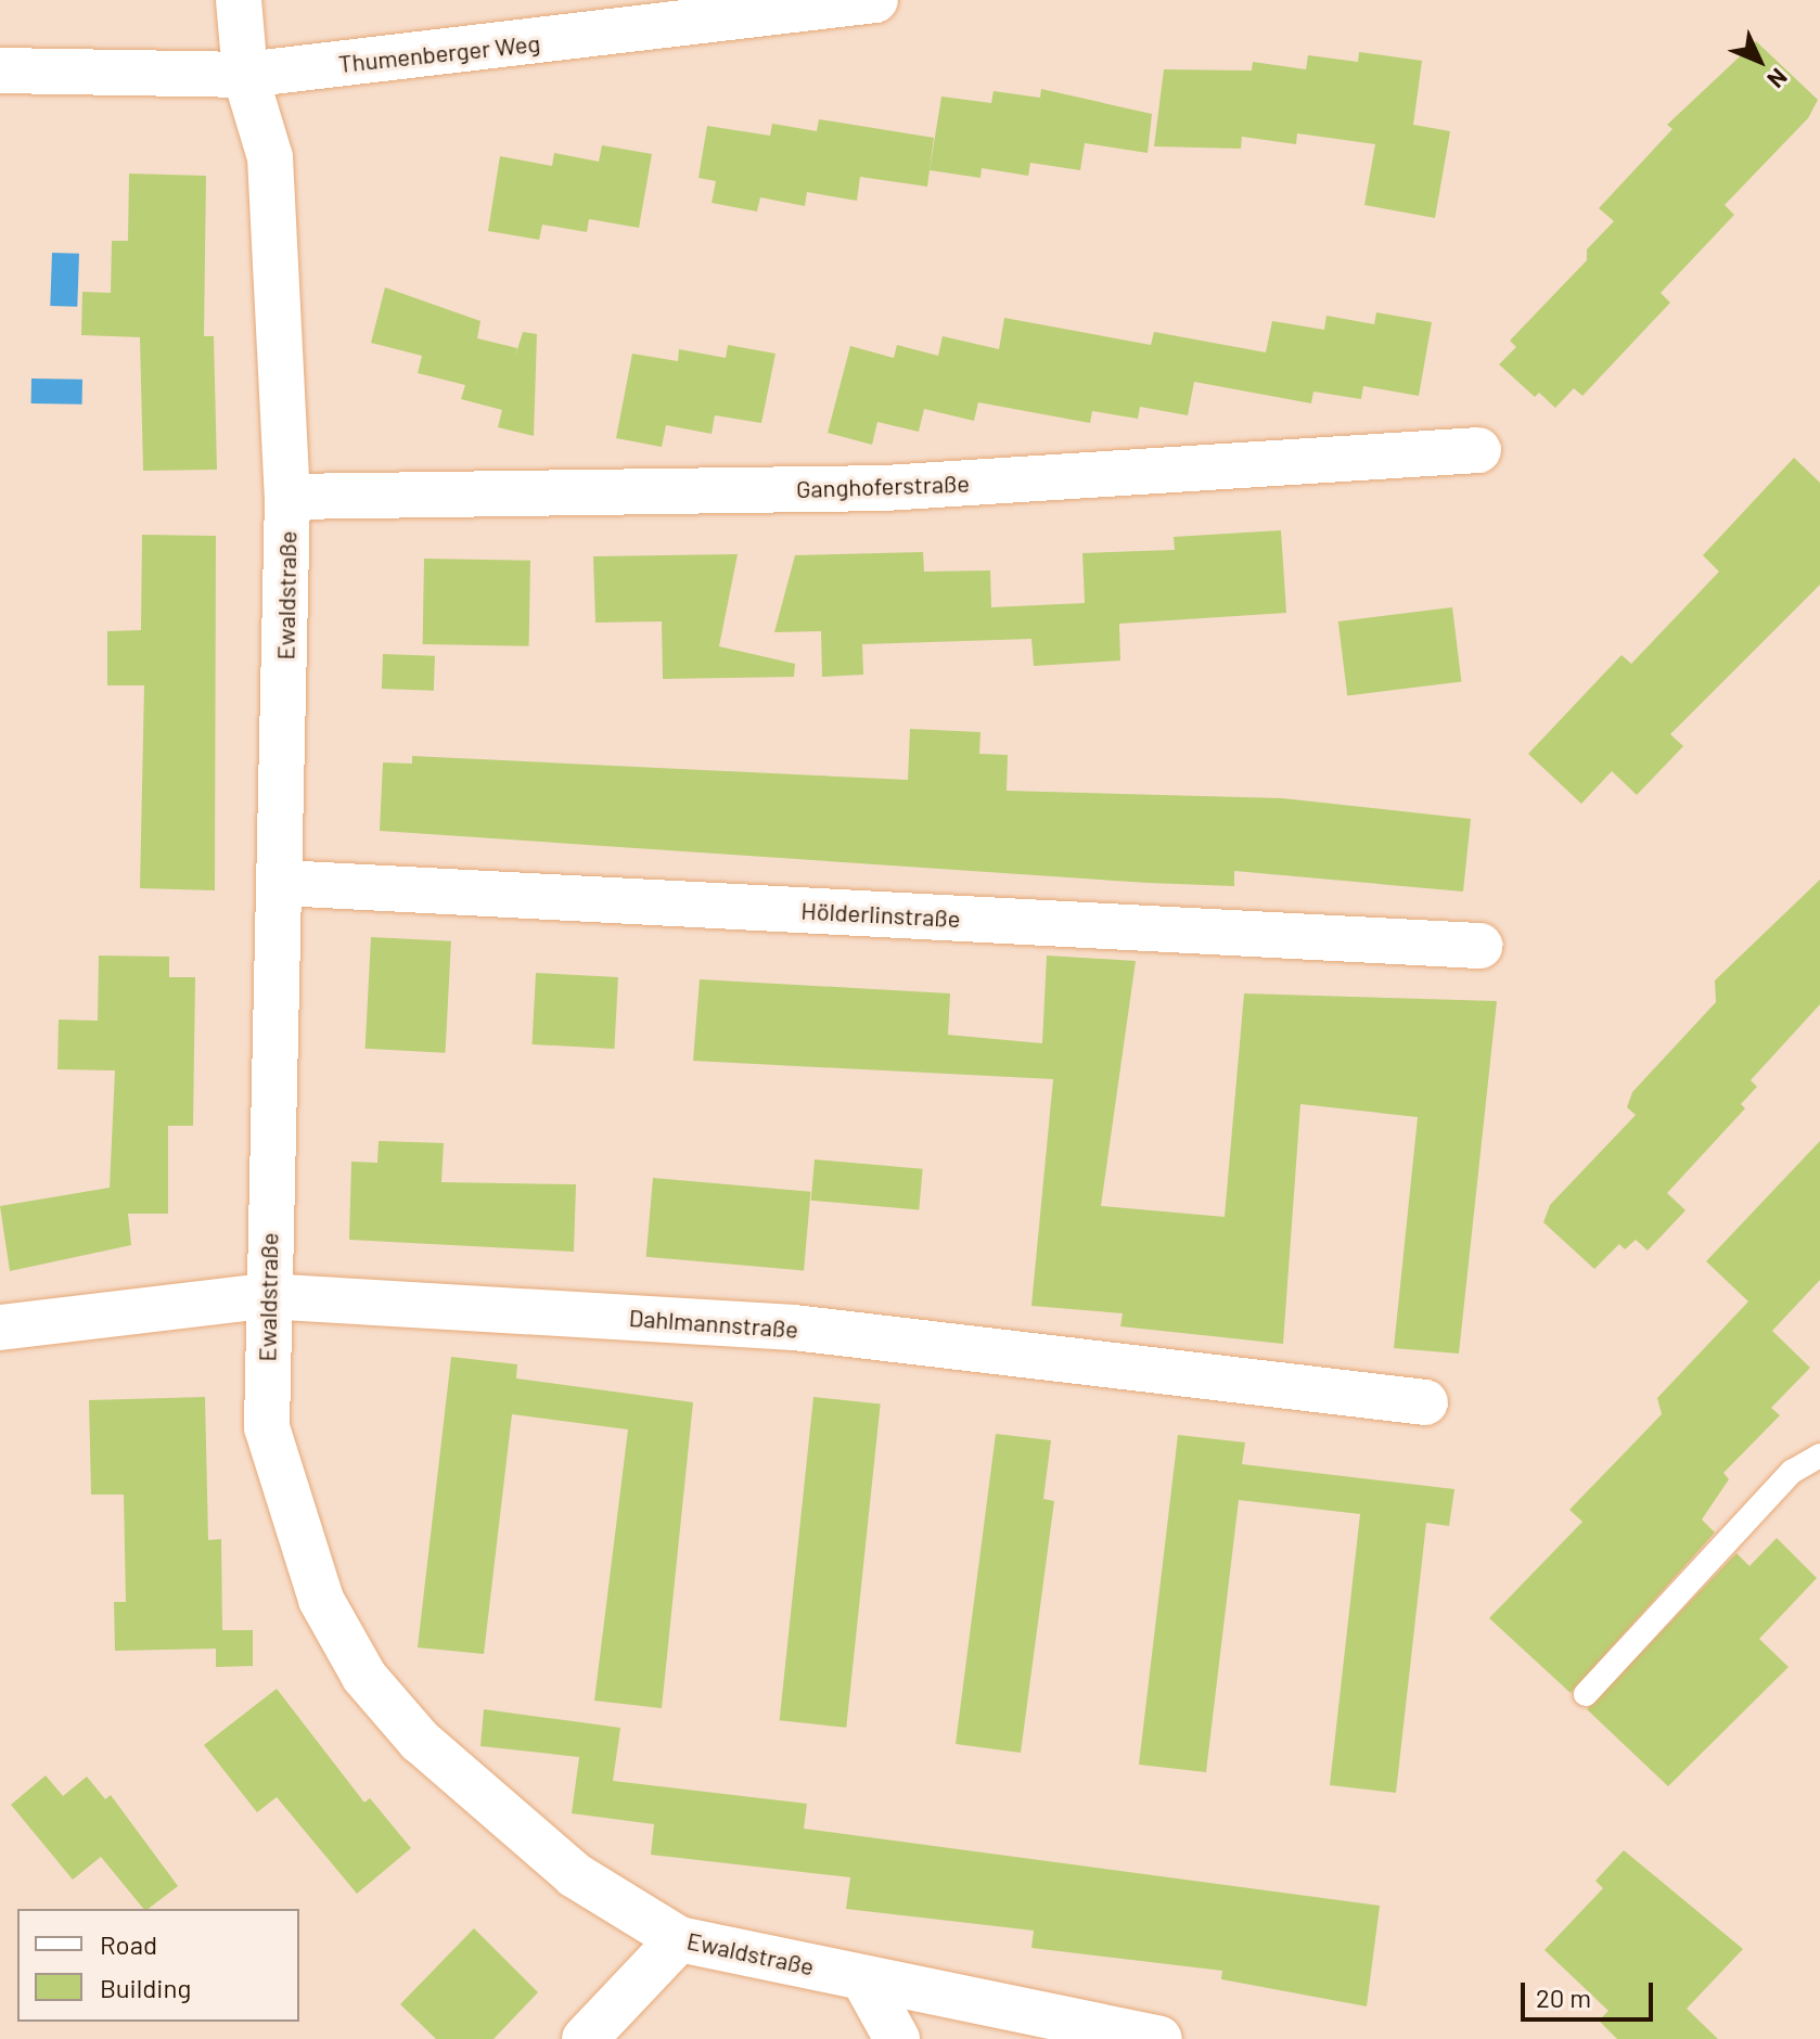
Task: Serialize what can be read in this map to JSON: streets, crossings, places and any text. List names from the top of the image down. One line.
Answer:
{"streets":{"street":["Thumenberger Weg","Ganghoferstraße","Ewaldstraße","Hölderlinstraße","Dahlmannstraße"]},"crossings":[["Thumenberger Weg","Ewaldstraße"],["Ganghoferstraße","Ewaldstraße"],["Ewaldstraße","Hölderlinstraße"],["Ewaldstraße","Dahlmannstraße"]],"legend":["Road","Building"],"scale_bar":"20 m","north":"bottom right"}
